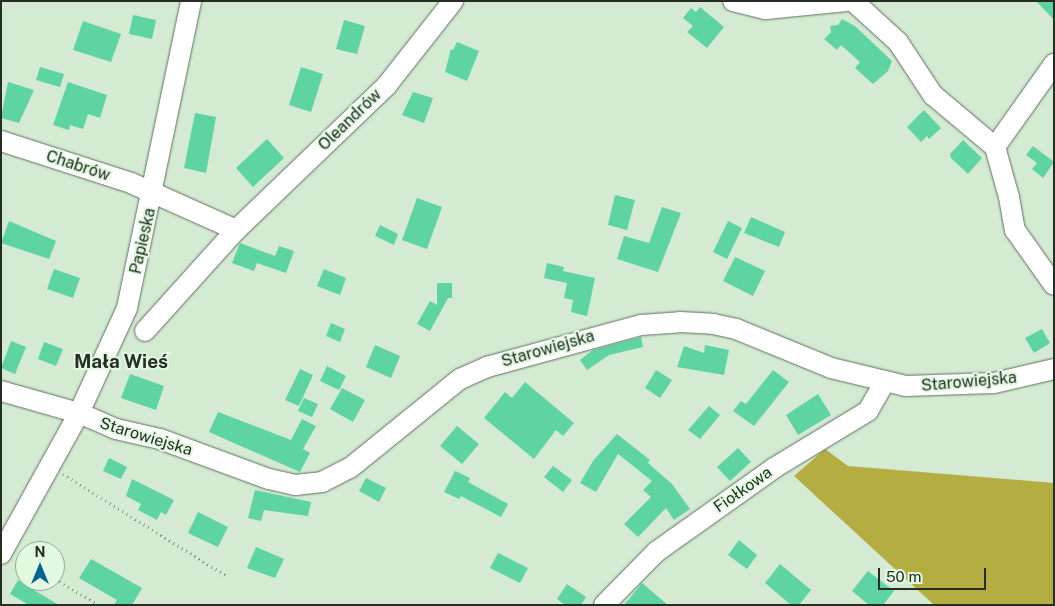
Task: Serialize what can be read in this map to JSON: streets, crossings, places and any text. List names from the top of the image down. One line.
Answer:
{"streets":{"street":["Oleandrów","Chabrów","Papieska","Starowiejska","Fiołkowa"]},"crossings":[["Chabrów","Papieska"],["Papieska","Starowiejska"],["Starowiejska","Fiołkowa"]],"districts":["Mała Wieś"],"scale_bar":"50 m","north":"top"}
